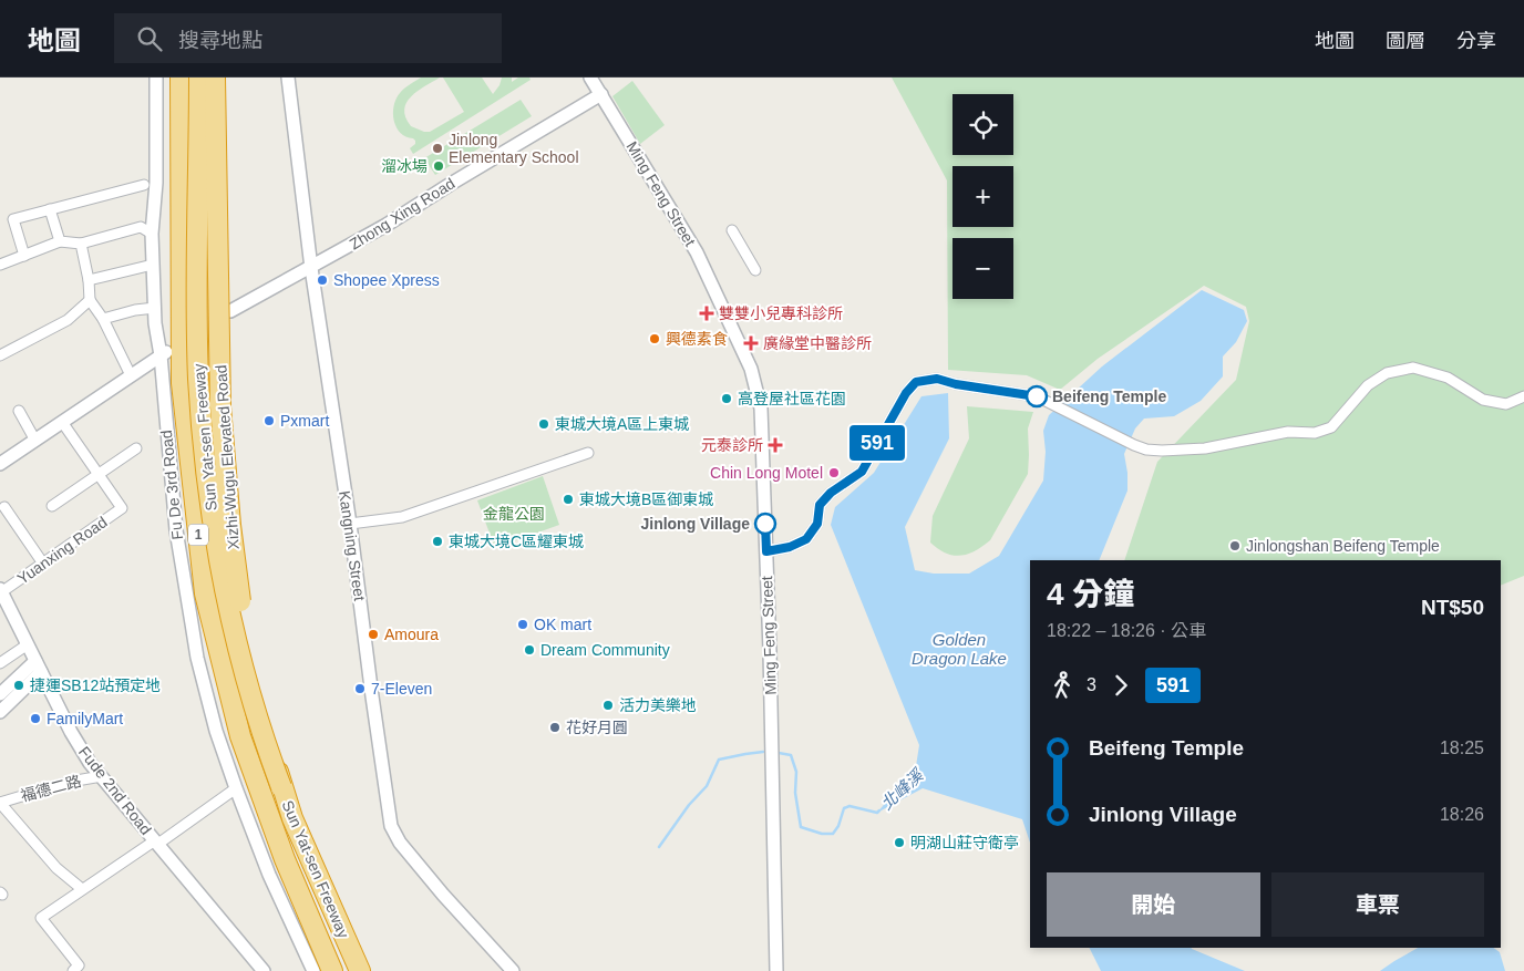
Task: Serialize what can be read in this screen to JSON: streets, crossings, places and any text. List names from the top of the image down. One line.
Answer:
{"streets":{"highway":["Sun Yat-sen Freeway","Xizhi-Wugu Elevated Road","1"],"street":["Ming Feng Street","Zhong Xing Road","Fu De 3rd Road","Kangning Street","Yuanxing Road","福德二路","Fude 2nd Road"]},"crossings":[["Ming Feng Street","Zhong Xing Road"],["Zhong Xing Road","Kangning Street"],["Sun Yat-sen Freeway","Xizhi-Wugu Elevated Road"],["Yuanxing Road","Fude 2nd Road"],["福德二路","Fude 2nd Road"]],"water":["Golden Dragon Lake","北峰溪"],"parks":["金龍公園"],"places":{"other":["Jinlong Elementary School","溜冰場","Shopee Xpress","興德素食","Beifeng Temple","高登屋社區花園","Pxmart","東城大境A區上東城","Chin Long Motel","東城大境B區御東城","Jinlong Village","東城大境C區耀東城","Jinlongshan Beifeng Temple","OK mart","Amoura","Dream Community","捷運SB12站預定地","7-Eleven","活力美樂地","FamilyMart","花好月圓","明湖山莊守衛亭"],"health":["雙雙小兒專科診所","廣緣堂中醫診所","元泰診所"]},"lines":["bus line 591"],"page":{"header":"地圖","search":"搜尋地點","nav":["地圖","圖層","分享"],"on_map":"591","map_buttons":["+","−"],"heading":["4 分鐘","18:22 – 18:26 · 公車","NT$50"],"legs":["3","591"],"list":[{"name":"Beifeng Temple","value":"18:25"},{"name":"Jinlong Village","value":"18:26"}],"buttons":["開始","車票"]}}
